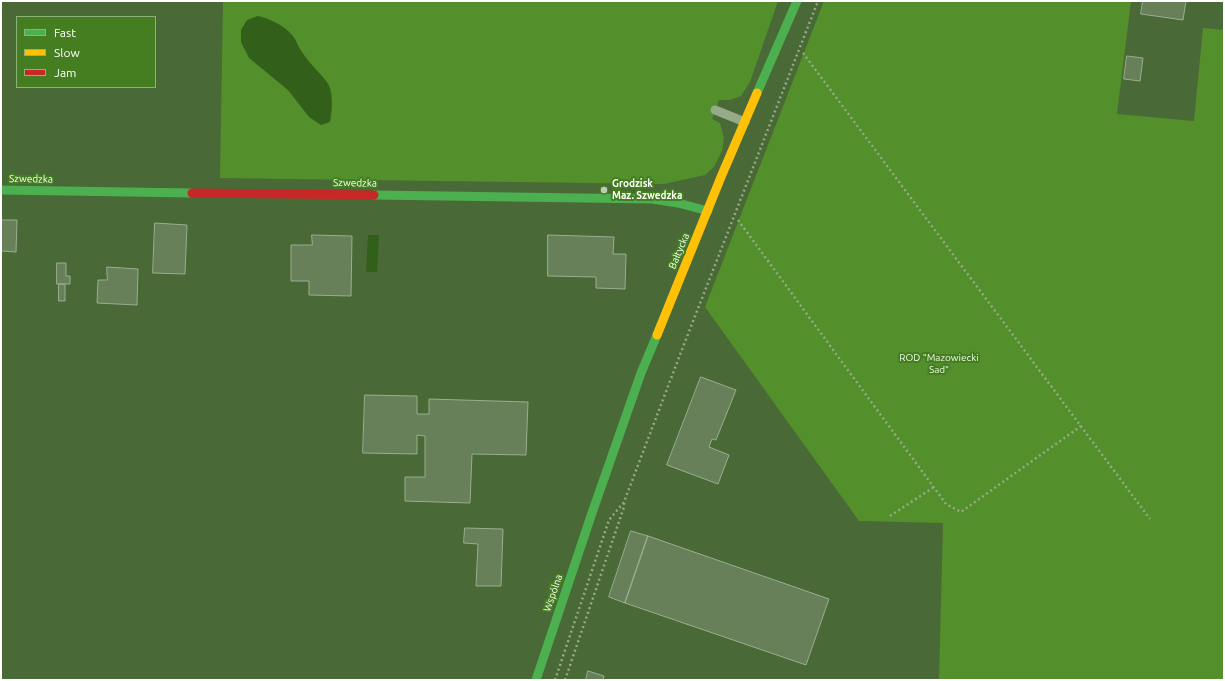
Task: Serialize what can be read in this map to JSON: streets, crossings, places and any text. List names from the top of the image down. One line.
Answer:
{"streets":{"street":["Szwedzka","Bałtycka","Wspólna"]},"crossings":[["Szwedzka","Bałtycka"],["Bałtycka","Wspólna"]],"parks":["ROD \"Mazowiecki Sad\""],"places":["Grodzisk Maz. Szwedzka"],"legend":["Fast","Slow","Jam"]}
